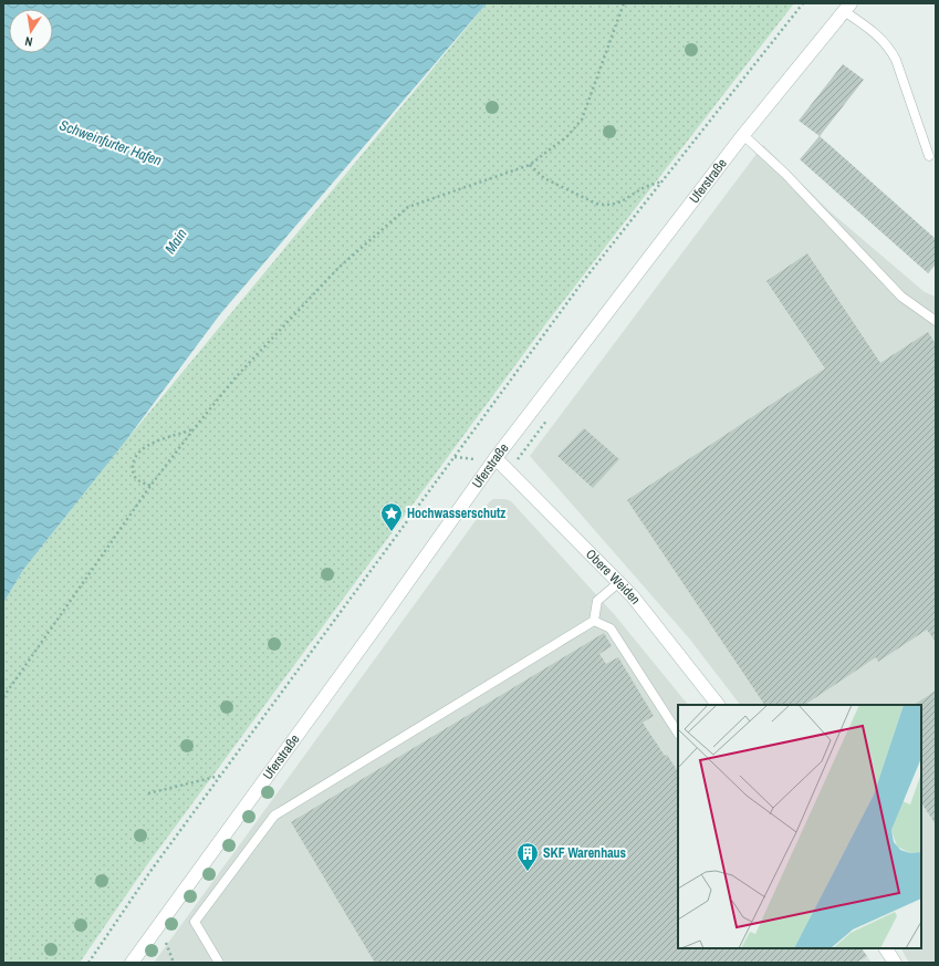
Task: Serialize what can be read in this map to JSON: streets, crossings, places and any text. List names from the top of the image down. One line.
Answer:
{"streets":{"street":["Uferstraße","Obere Weiden"]},"crossings":[["Uferstraße","Obere Weiden"]],"water":["Schweinfurter Hafen","Main"],"places":{"place":["Hochwasserschutz"],"building":["SKF Warenhaus"]},"north":"bottom"}
